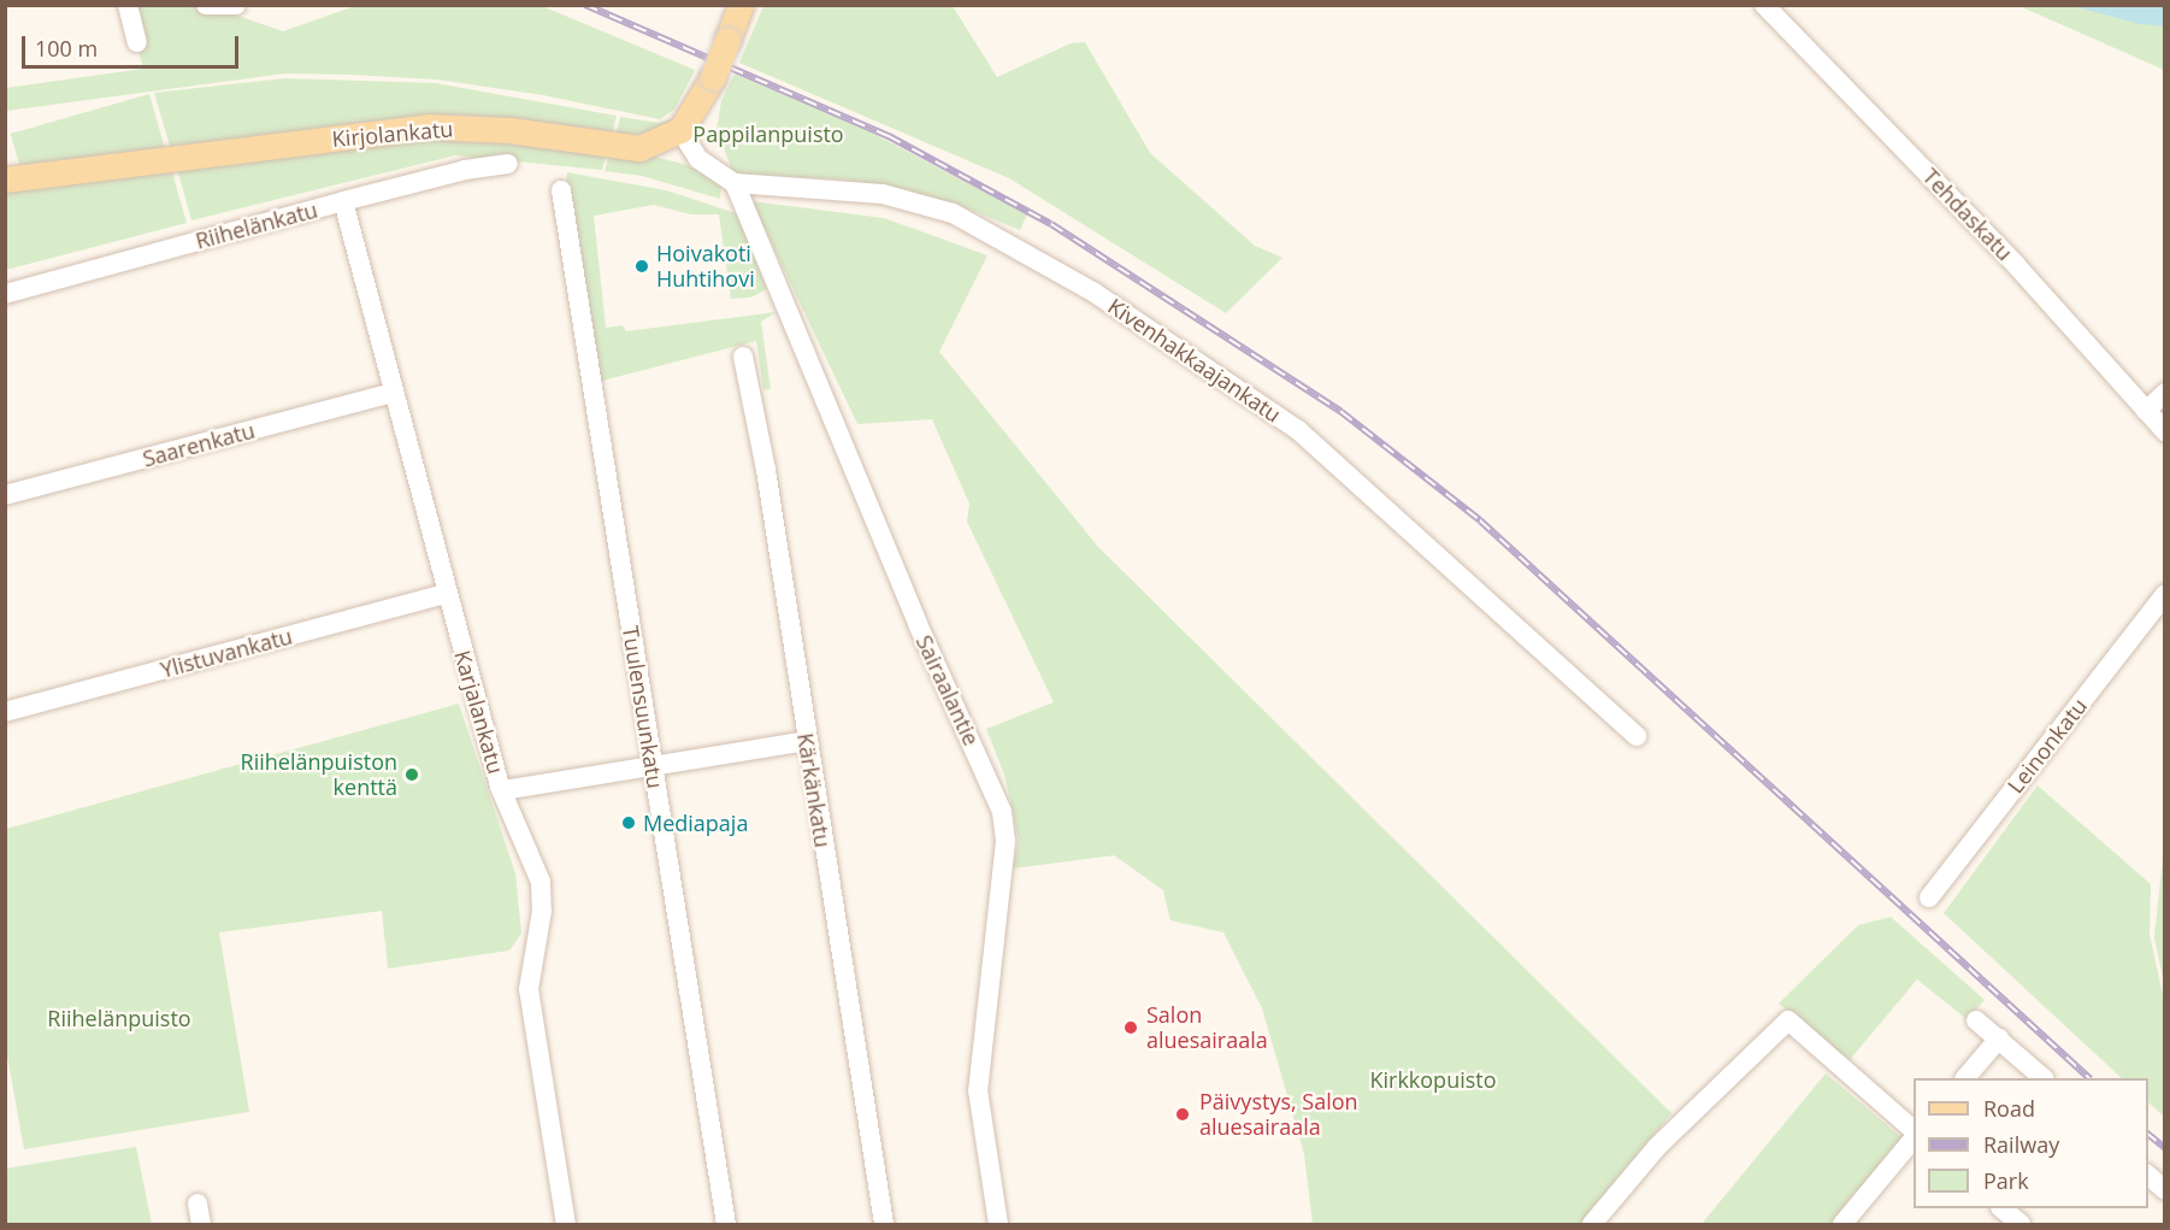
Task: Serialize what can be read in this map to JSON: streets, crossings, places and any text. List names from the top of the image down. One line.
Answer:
{"streets":{"main road":["Kirjolankatu"],"street":["Tehdaskatu","Riihelänkatu","Kivenhakkaajankatu","Saarenkatu","Ylistuvankatu","Sairaalantie","Tuulensuunkatu","Karjalankatu","Leinonkatu","Kärkänkatu"]},"crossings":[["Kirjolankatu","Kivenhakkaajankatu"],["Riihelänkatu","Karjalankatu"],["Kivenhakkaajankatu","Sairaalantie"],["Saarenkatu","Karjalankatu"],["Ylistuvankatu","Karjalankatu"]],"parks":["Pappilanpuisto","Riihelänpuisto","Kirkkopuisto"],"places":["Hoivakoti Huhtihovi","Riihelänpuiston kenttä","Mediapaja","Salon aluesairaala","Päivystys, Salon aluesairaala"],"legend":["Road","Railway","Park"],"scale_bar":"100 m"}
